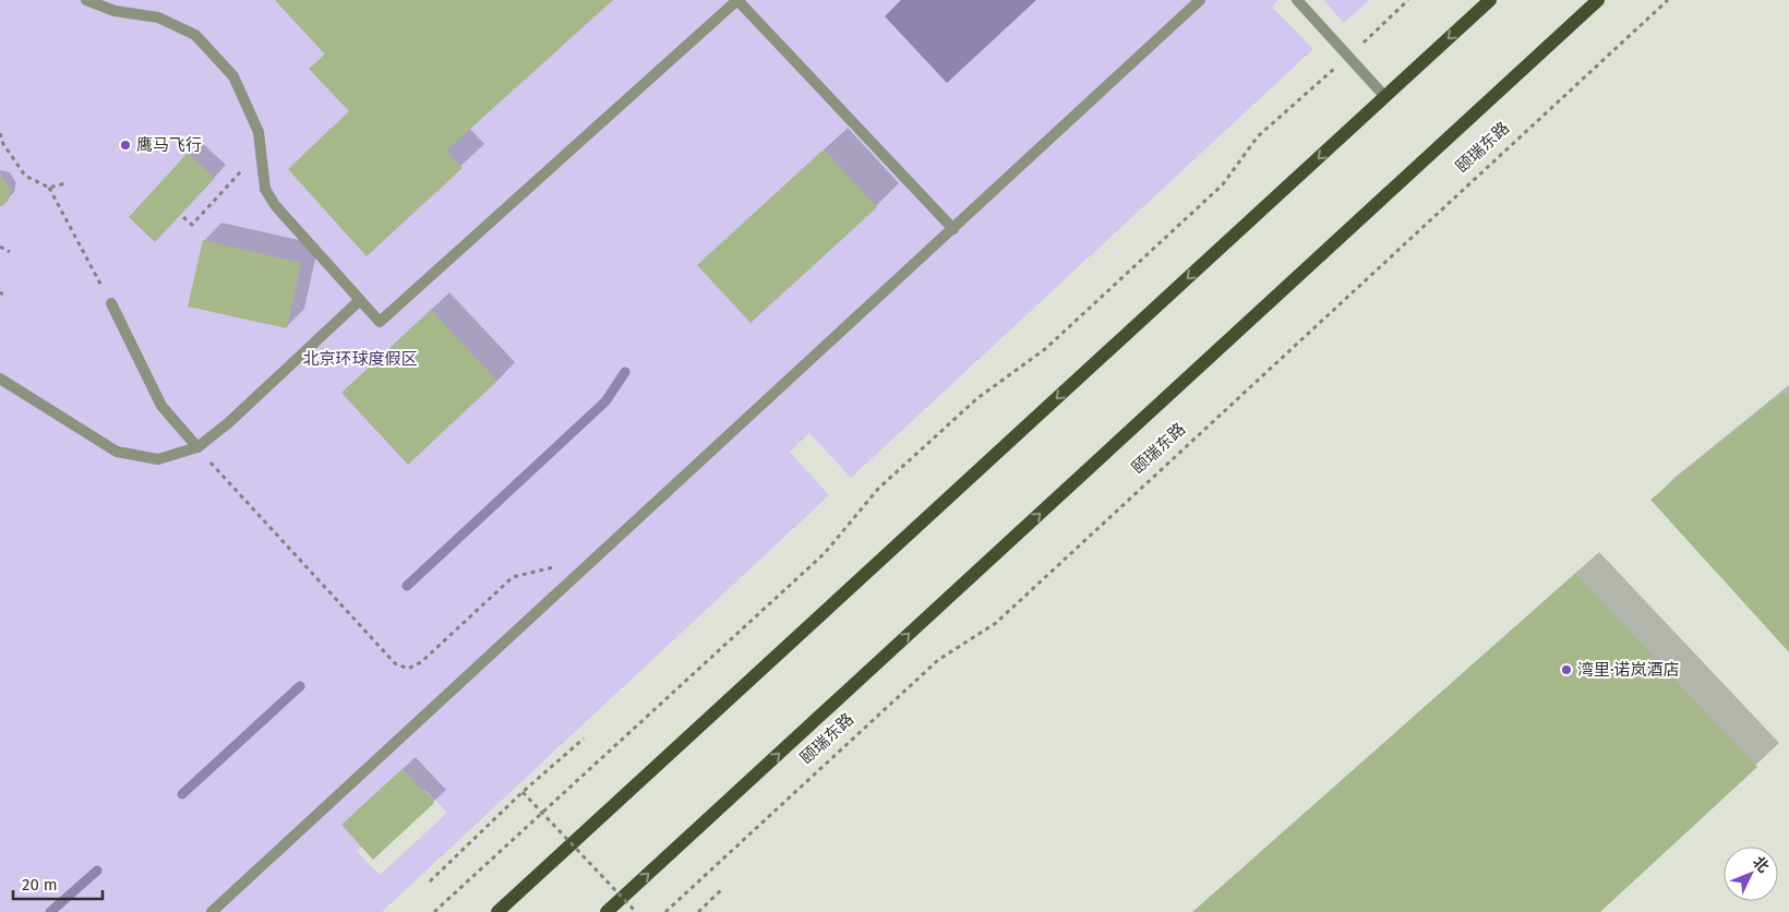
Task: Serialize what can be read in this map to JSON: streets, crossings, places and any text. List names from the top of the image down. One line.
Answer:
{"streets":{"main road":["颐瑞东路"]},"parks":["北京环球度假区"],"places":["鹰马飞行","湾里·诺岚酒店"],"scale_bar":"20 m","north":"top right"}
